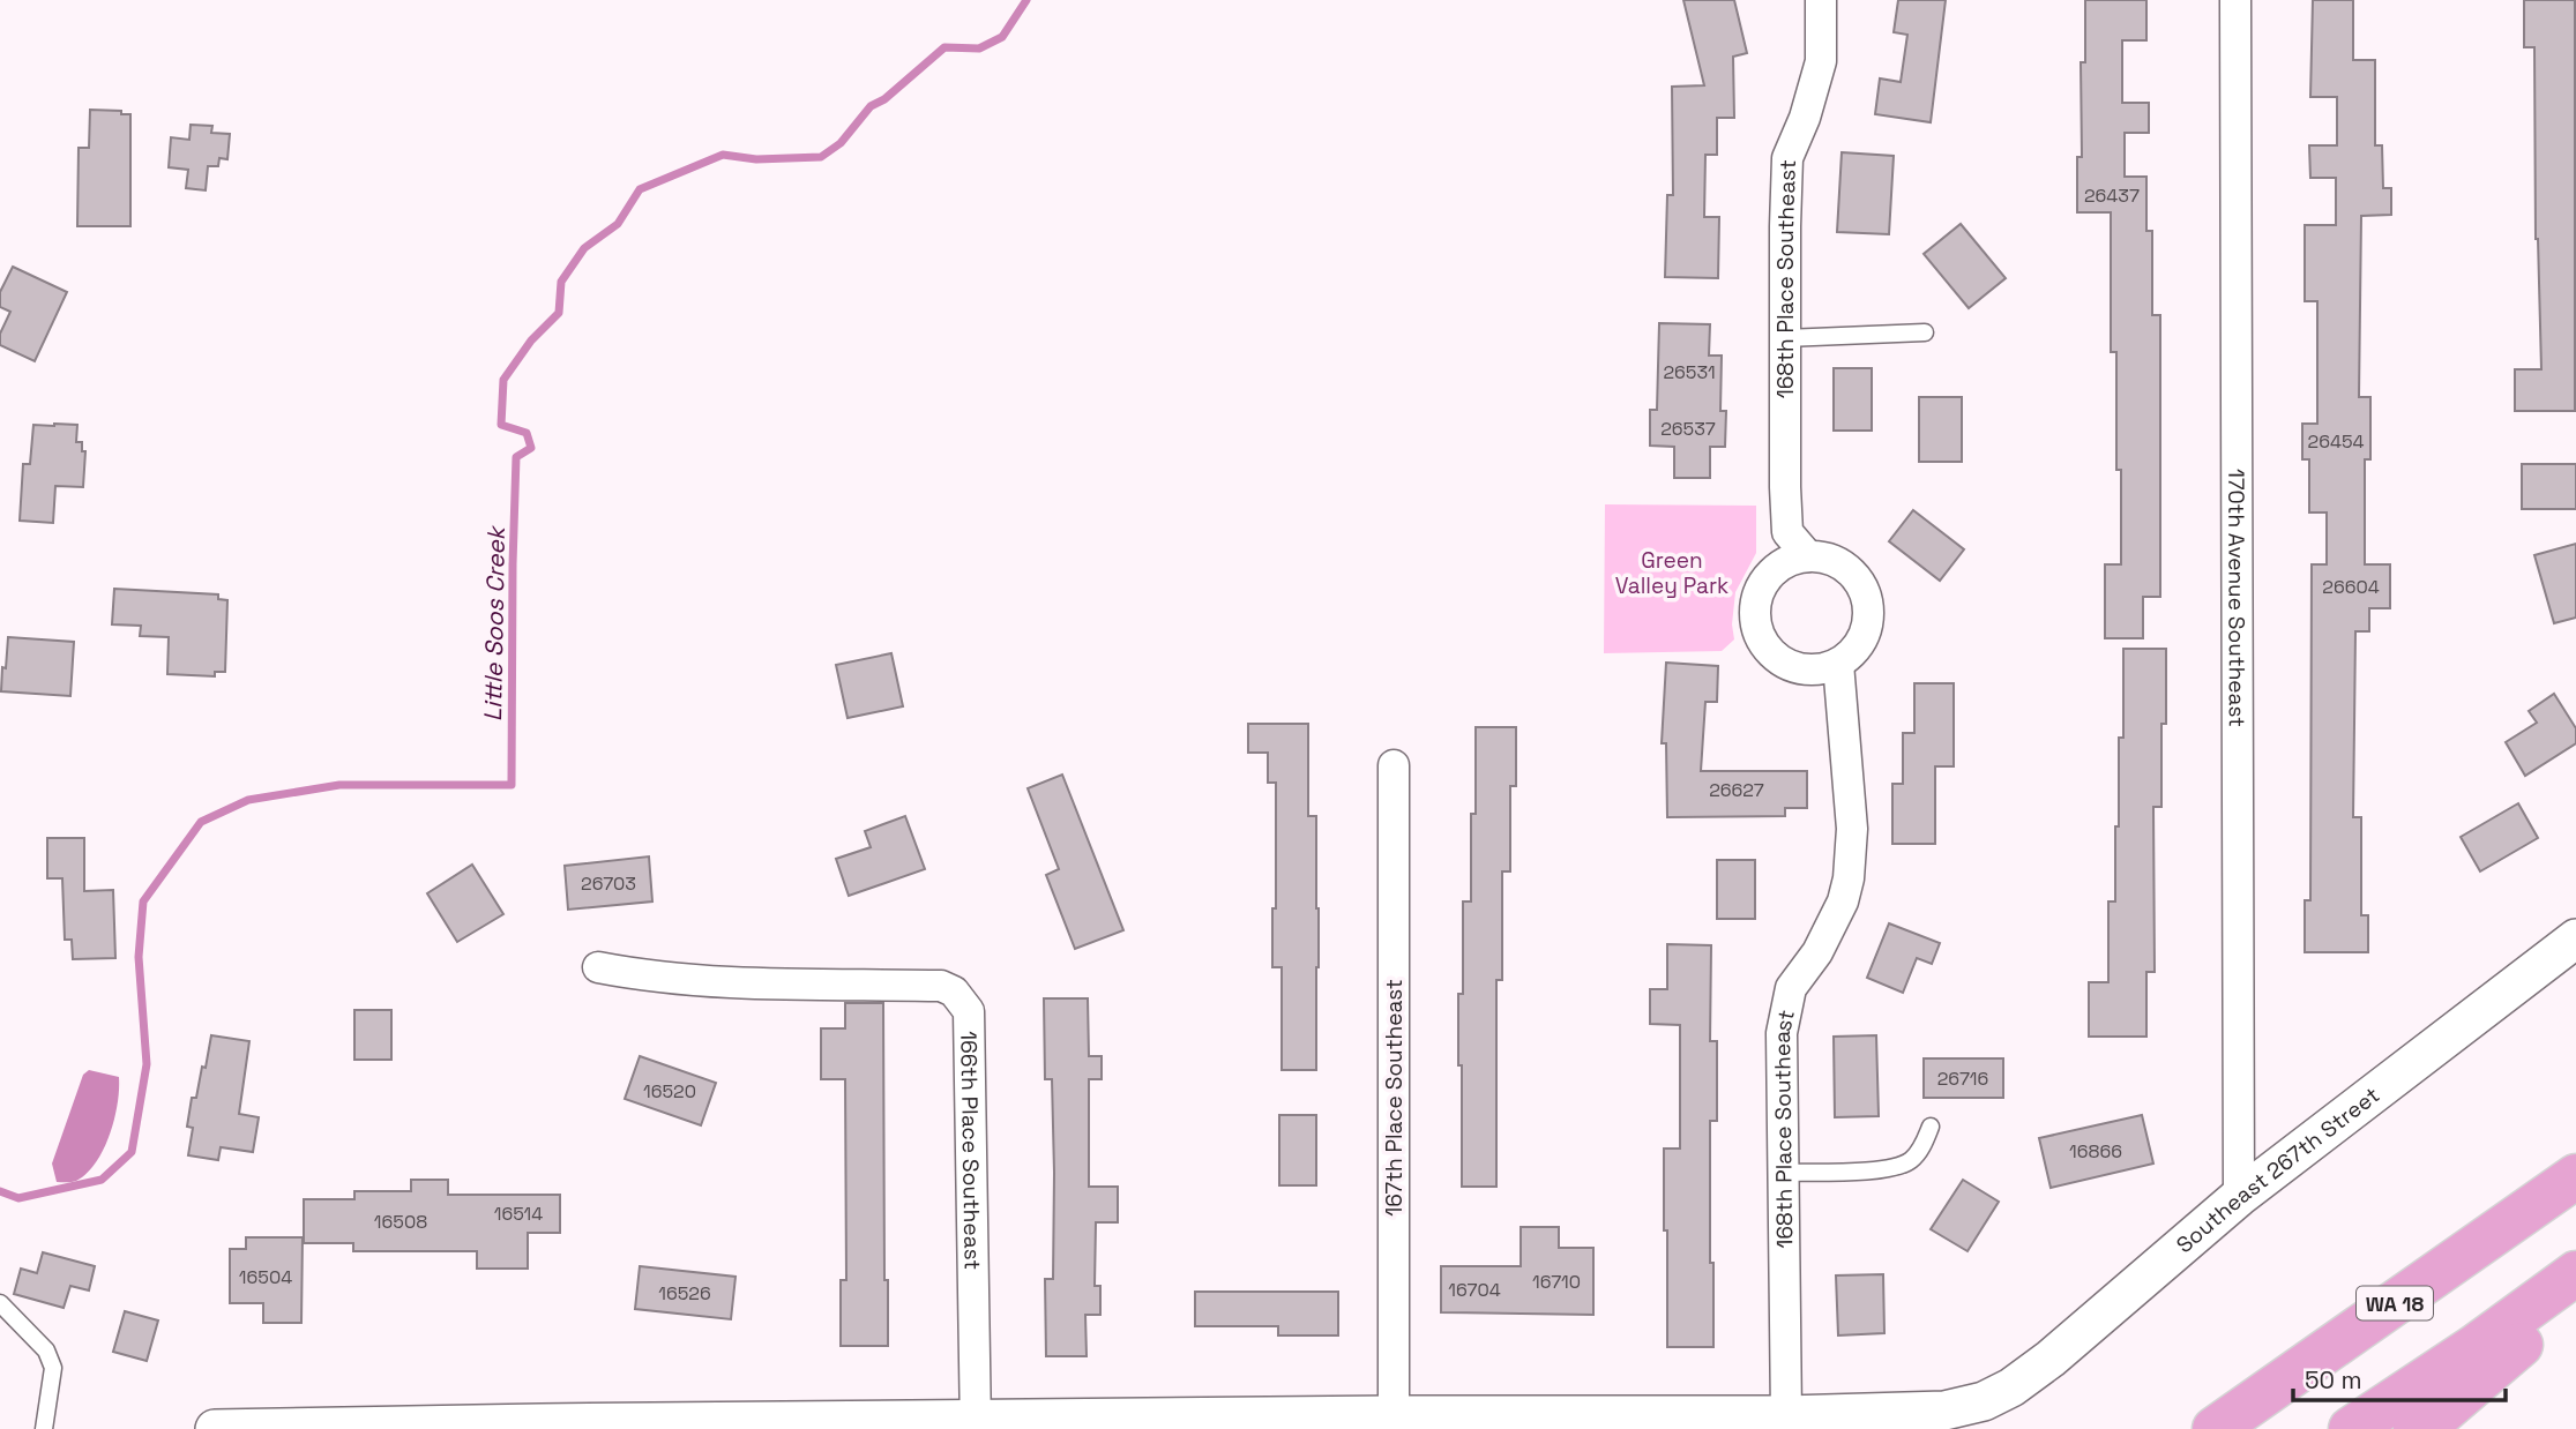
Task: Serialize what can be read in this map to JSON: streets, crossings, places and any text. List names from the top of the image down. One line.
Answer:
{"streets":{"highway":["WA 18"],"street":["168th Place Southeast","170th Avenue Southeast","167th Place Southeast","166th Place Southeast","Southeast 267th Street"]},"crossings":[["168th Place Southeast","Southeast 267th Street"],["170th Avenue Southeast","Southeast 267th Street"],["167th Place Southeast","Southeast 267th Street"],["166th Place Southeast","Southeast 267th Street"]],"water":["Little Soos Creek"],"parks":["Green Valley Park"],"house_numbers":["26437","26531","26537","26454","26604","26627","26703","26716","16520","16866","16514","16508","16504","16710","16704","16526"],"scale_bar":"50 m"}
